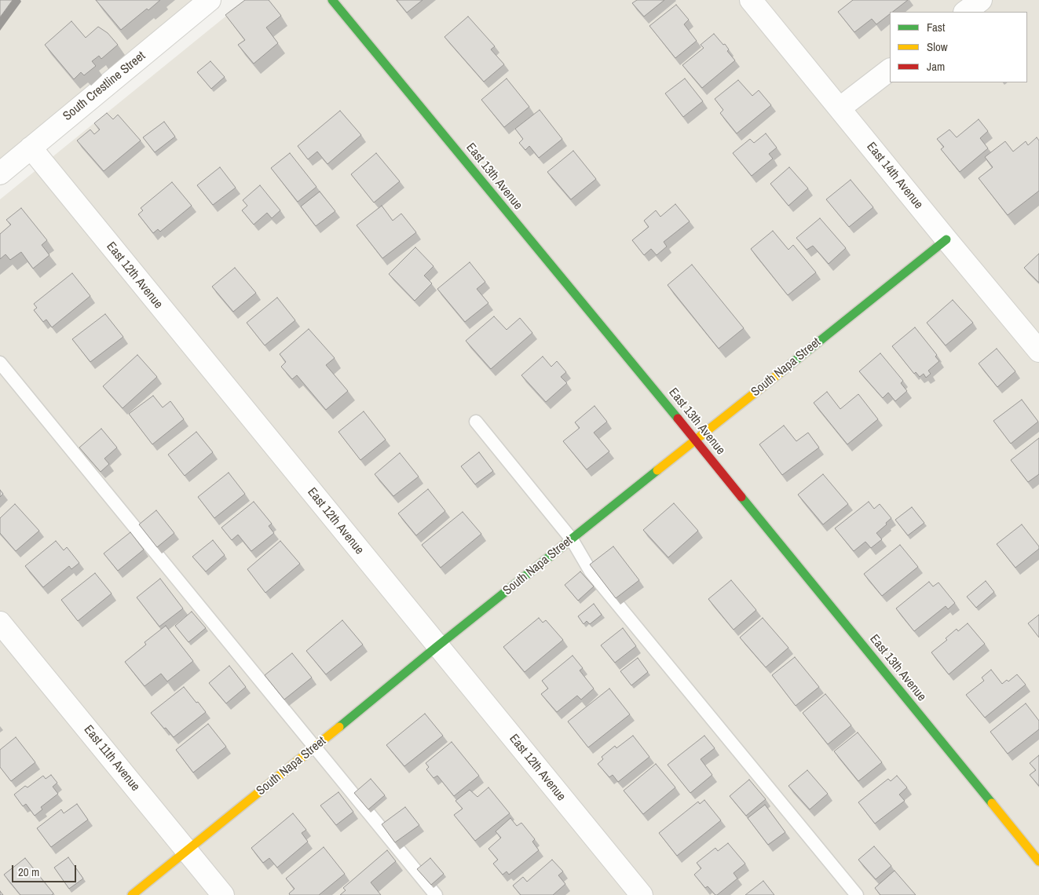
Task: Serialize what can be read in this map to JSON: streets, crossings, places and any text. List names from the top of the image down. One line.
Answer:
{"streets":{"street":["South Crestline Street","East 14th Avenue","East 13th Avenue","East 12th Avenue","South Napa Street","East 11th Avenue"]},"crossings":[["South Crestline Street","East 12th Avenue"],["East 14th Avenue","South Napa Street"],["East 13th Avenue","South Napa Street"],["East 12th Avenue","South Napa Street"],["South Napa Street","East 11th Avenue"]],"legend":["Fast","Slow","Jam"],"scale_bar":"20 m"}
